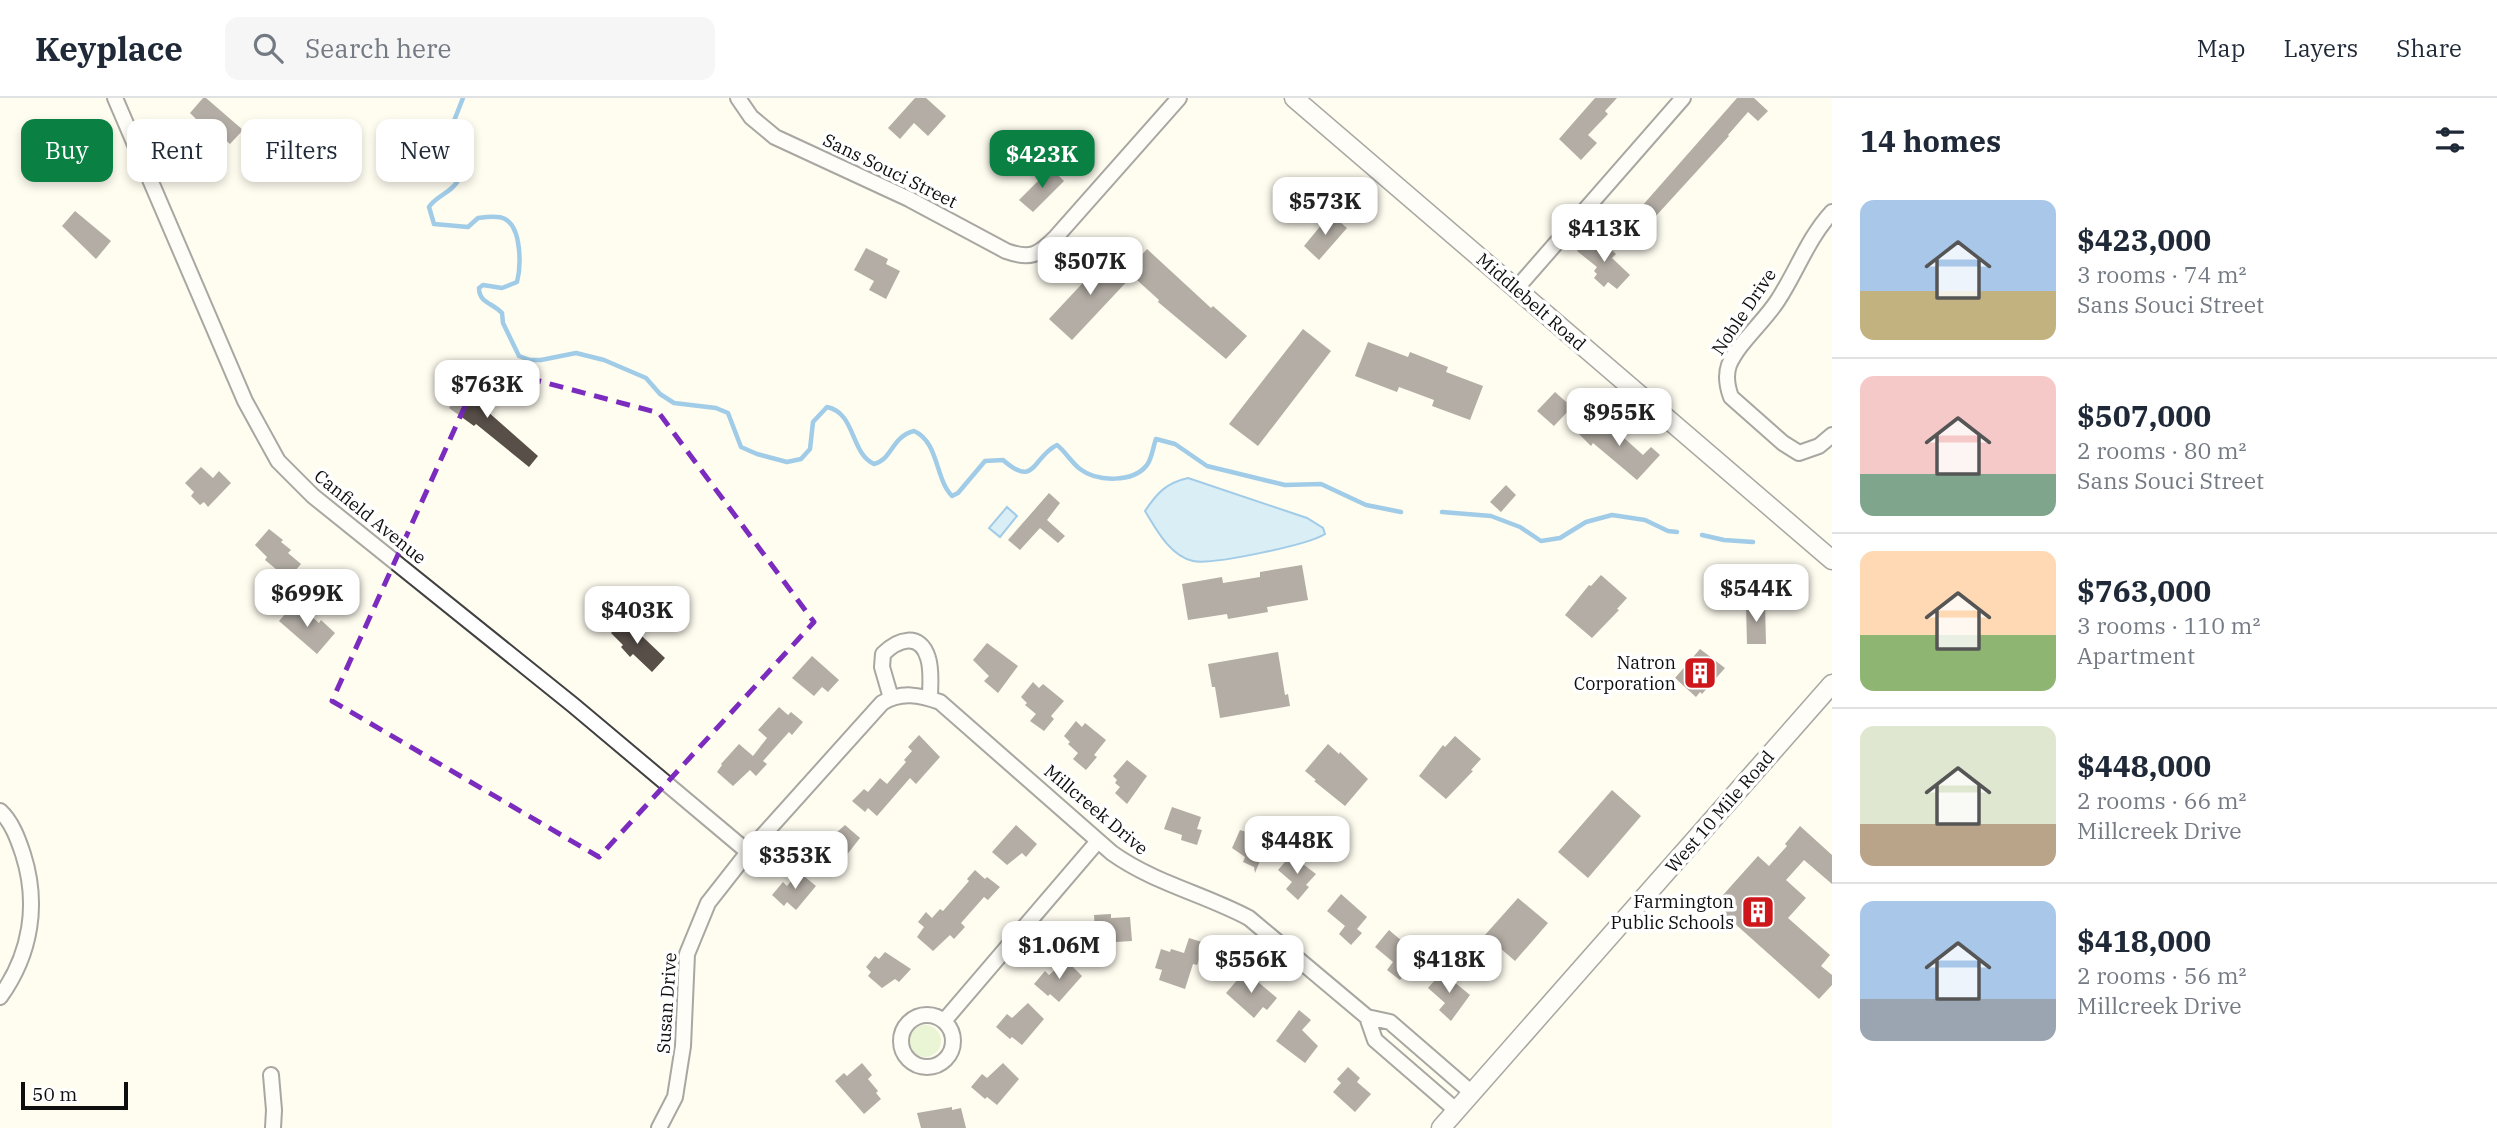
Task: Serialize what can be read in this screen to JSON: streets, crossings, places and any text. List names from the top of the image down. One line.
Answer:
{"streets":{"street":["Sans Souci Street","Middlebelt Road","Noble Drive","Canfield Avenue","Millcreek Drive","West 10 Mile Road","Susan Drive"]},"crossings":[["Canfield Avenue","Susan Drive"],["Millcreek Drive","West 10 Mile Road"],["Millcreek Drive","Susan Drive"]],"places":{"building":["Natron Corporation","Farmington Public Schools"]},"scale_bar":"50 m","page":{"header":"Keyplace","search":"Search here","nav":["Map","Layers","Share"],"heading":"14 homes","chip":["Buy","Rent","Filters","New"],"price":["$423K","$573K","$413K","$507K","$763K","$955K","$544K","$699K","$403K","$448K","$353K","$1.06M","$556K","$418K"],"list":[{"name":"$423,000","note":"3 rooms · 74 m² · Sans Souci Street"},{"name":"$507,000","note":"2 rooms · 80 m² · Sans Souci Street"},{"name":"$763,000","note":"3 rooms · 110 m² · Apartment"},{"name":"$448,000","note":"2 rooms · 66 m² · Millcreek Drive"},{"name":"$418,000","note":"2 rooms · 56 m² · Millcreek Drive"}],"scale":"50 m"}}
